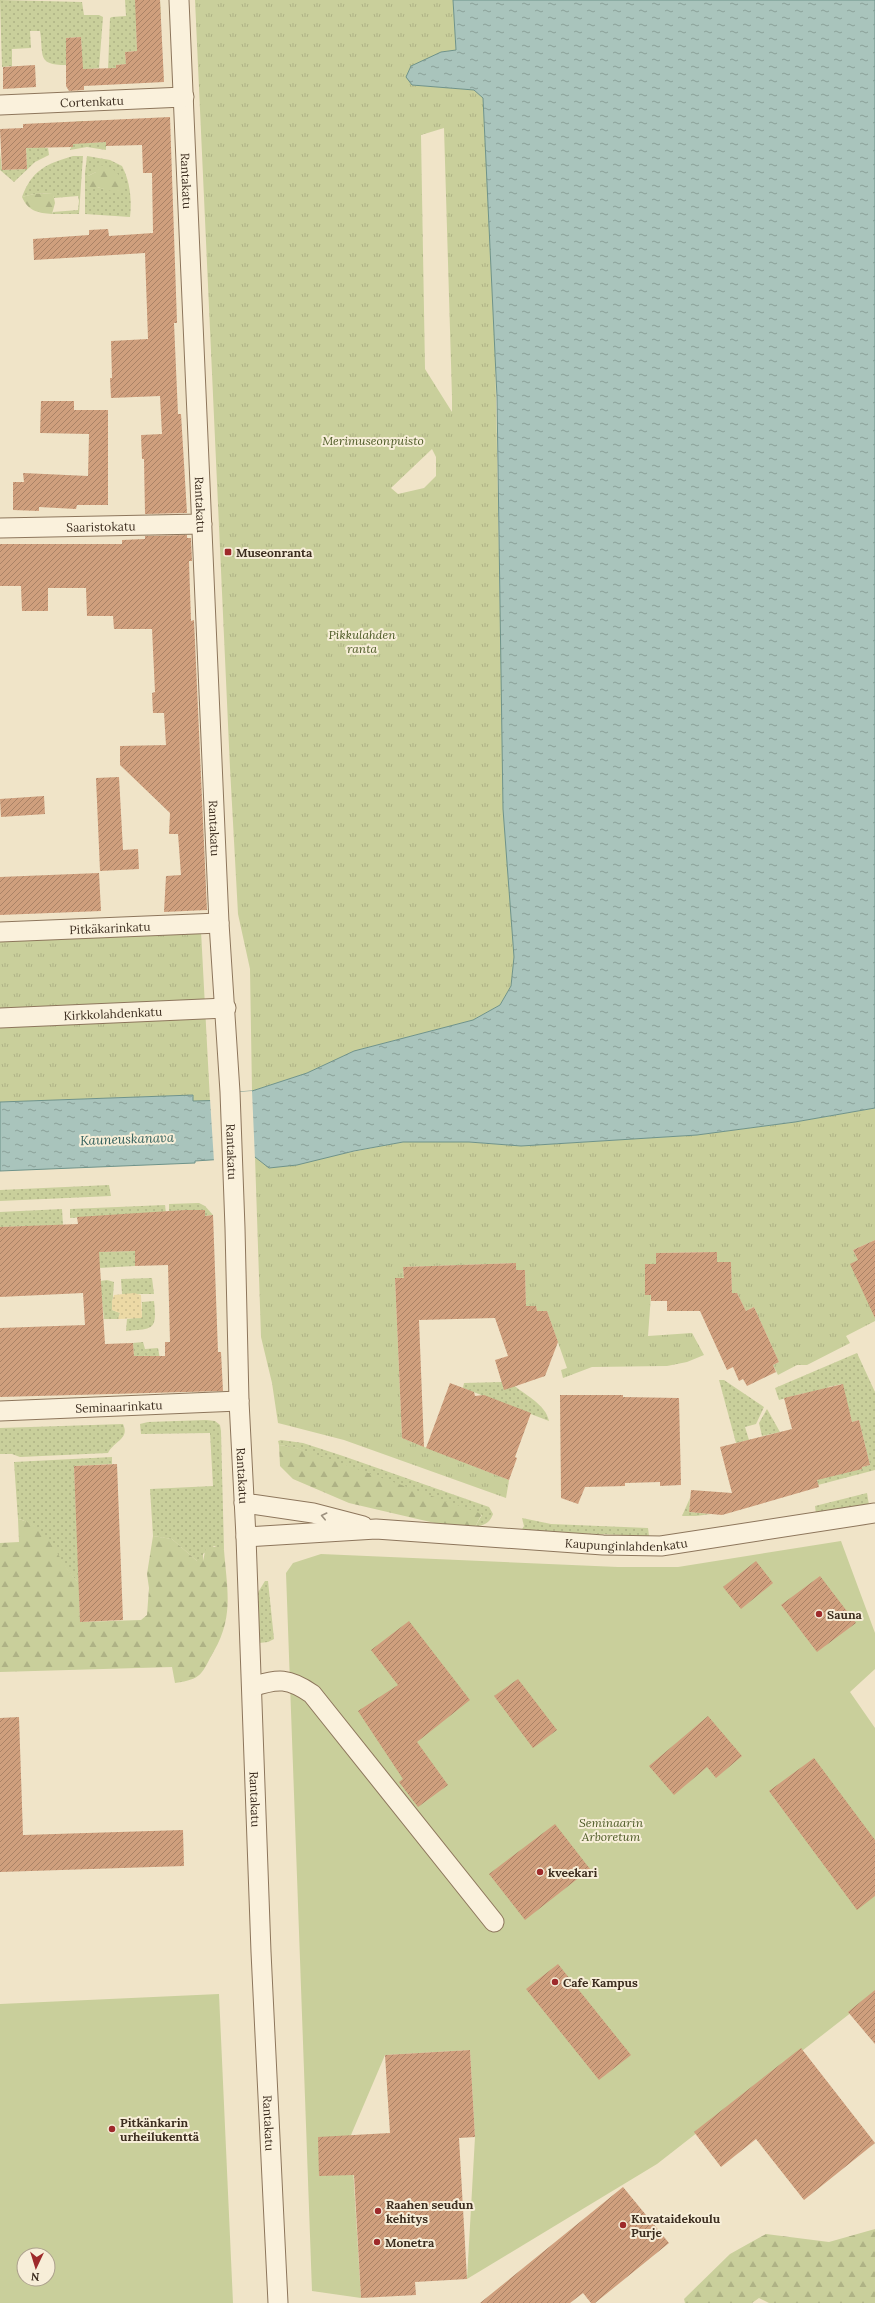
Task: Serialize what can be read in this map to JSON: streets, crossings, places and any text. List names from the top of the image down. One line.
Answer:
{"streets":{"street":["Cortenkatu","Rantakatu","Saaristokatu","Pitkäkarinkatu","Kirkkolahdenkatu","Seminaarinkatu","Kaupunginlahdenkatu"]},"crossings":[["Cortenkatu","Rantakatu"],["Rantakatu","Saaristokatu"],["Rantakatu","Pitkäkarinkatu"],["Rantakatu","Kirkkolahdenkatu"],["Rantakatu","Seminaarinkatu"],["Rantakatu","Kaupunginlahdenkatu"]],"water":["Kauneuskanava"],"parks":["Merimuseonpuisto","Pikkulahden ranta","Seminaarin Arboretum"],"places":{"transit":["Museonranta"],"other":["Sauna","kveekari","Cafe Kampus","Pitkänkarin urheilukenttä","Raahen seudun kehitys","Kuvataidekoulu Purje","Monetra"]},"north":"bottom"}
